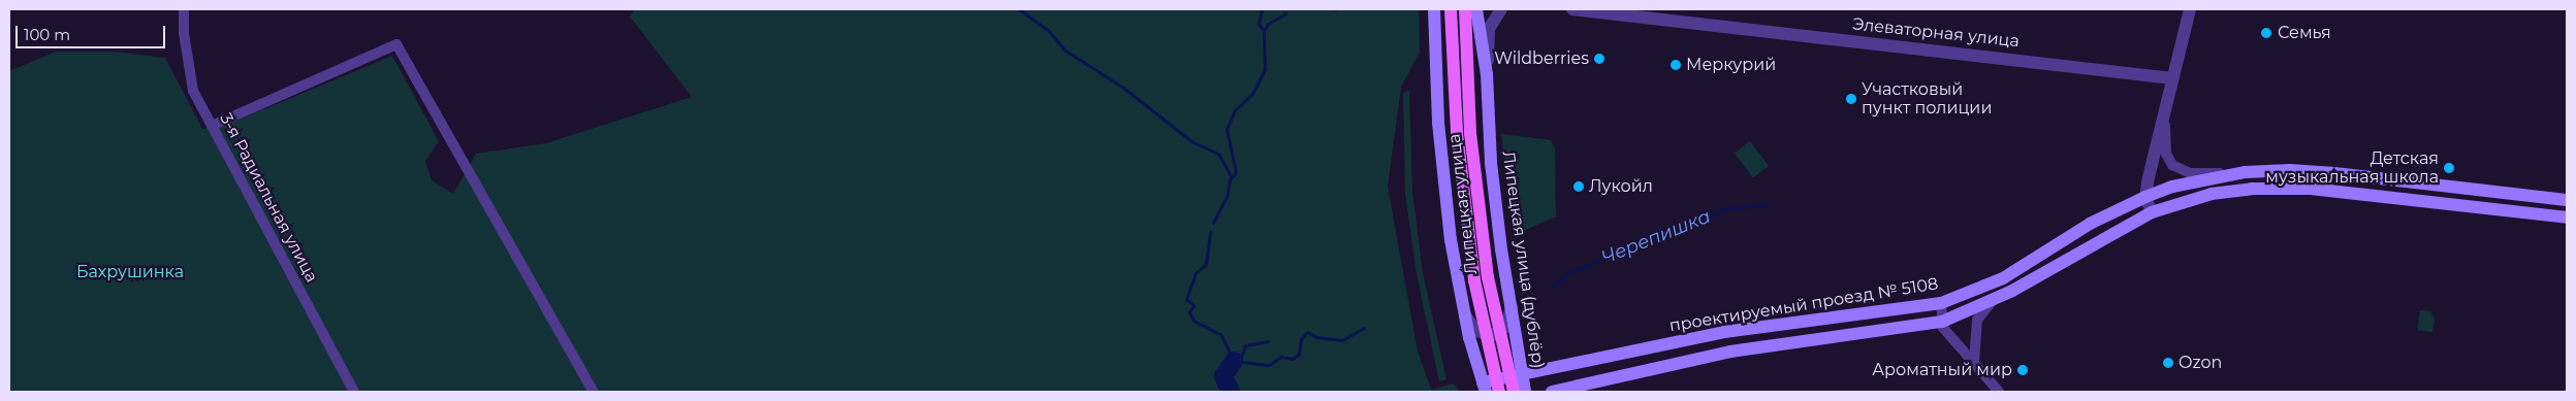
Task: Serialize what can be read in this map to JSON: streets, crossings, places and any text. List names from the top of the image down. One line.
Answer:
{"streets":{"main road":["Липецкая улица","Липецкая улица (дублёр)","проектируемый проезд № 5108"],"street":["Элеваторная улица","3-я Радиальная улица"]},"crossings":[["Липецкая улица (дублёр)","проектируемый проезд № 5108"]],"water":["Черепишка"],"parks":["Бахрушинка"],"places":["Семья","Wildberries","Меркурий","Участковый пункт полиции","Детская музыкальная школа","Лукойл","Ozon","Ароматный мир"],"scale_bar":"100 m"}
